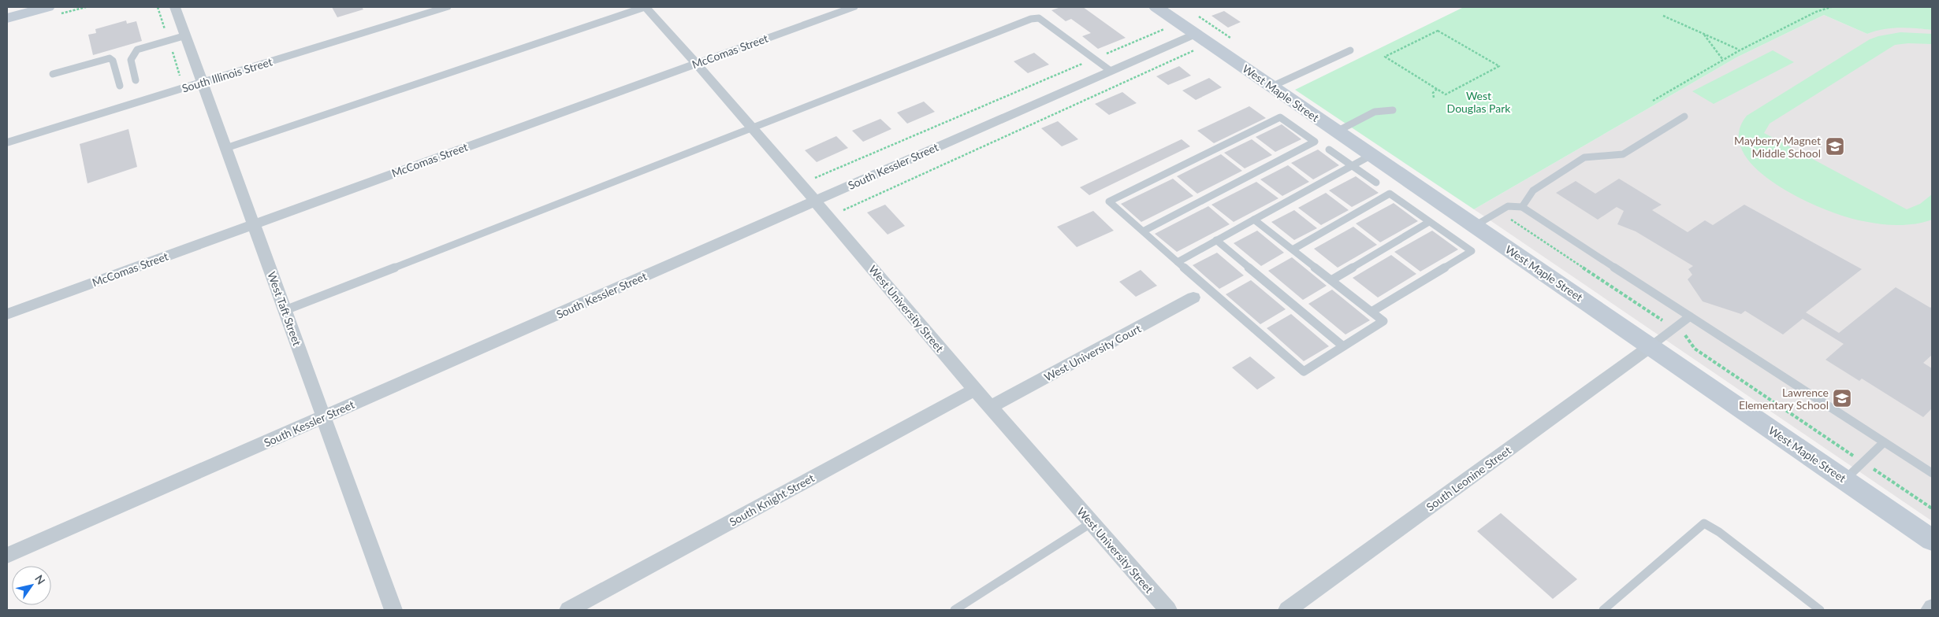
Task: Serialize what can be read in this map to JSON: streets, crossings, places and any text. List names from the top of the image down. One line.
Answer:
{"streets":{"street":["McComas Street","South Illinois Street","West Maple Street","South Kessler Street","West Taft Street","West University Street","West University Court","South Leonine Street","South Knight Street"]},"crossings":[["McComas Street","West Taft Street"],["McComas Street","West University Street"],["South Illinois Street","West Taft Street"],["West Maple Street","South Kessler Street"],["West Maple Street","South Leonine Street"],["South Kessler Street","West Taft Street"],["South Kessler Street","West University Street"],["West University Street","West University Court"],["West University Street","South Knight Street"]],"parks":["West Douglas Park"],"places":{"school or university":["Mayberry Magnet Middle School","Lawrence Elementary School"]},"north":"top right"}
